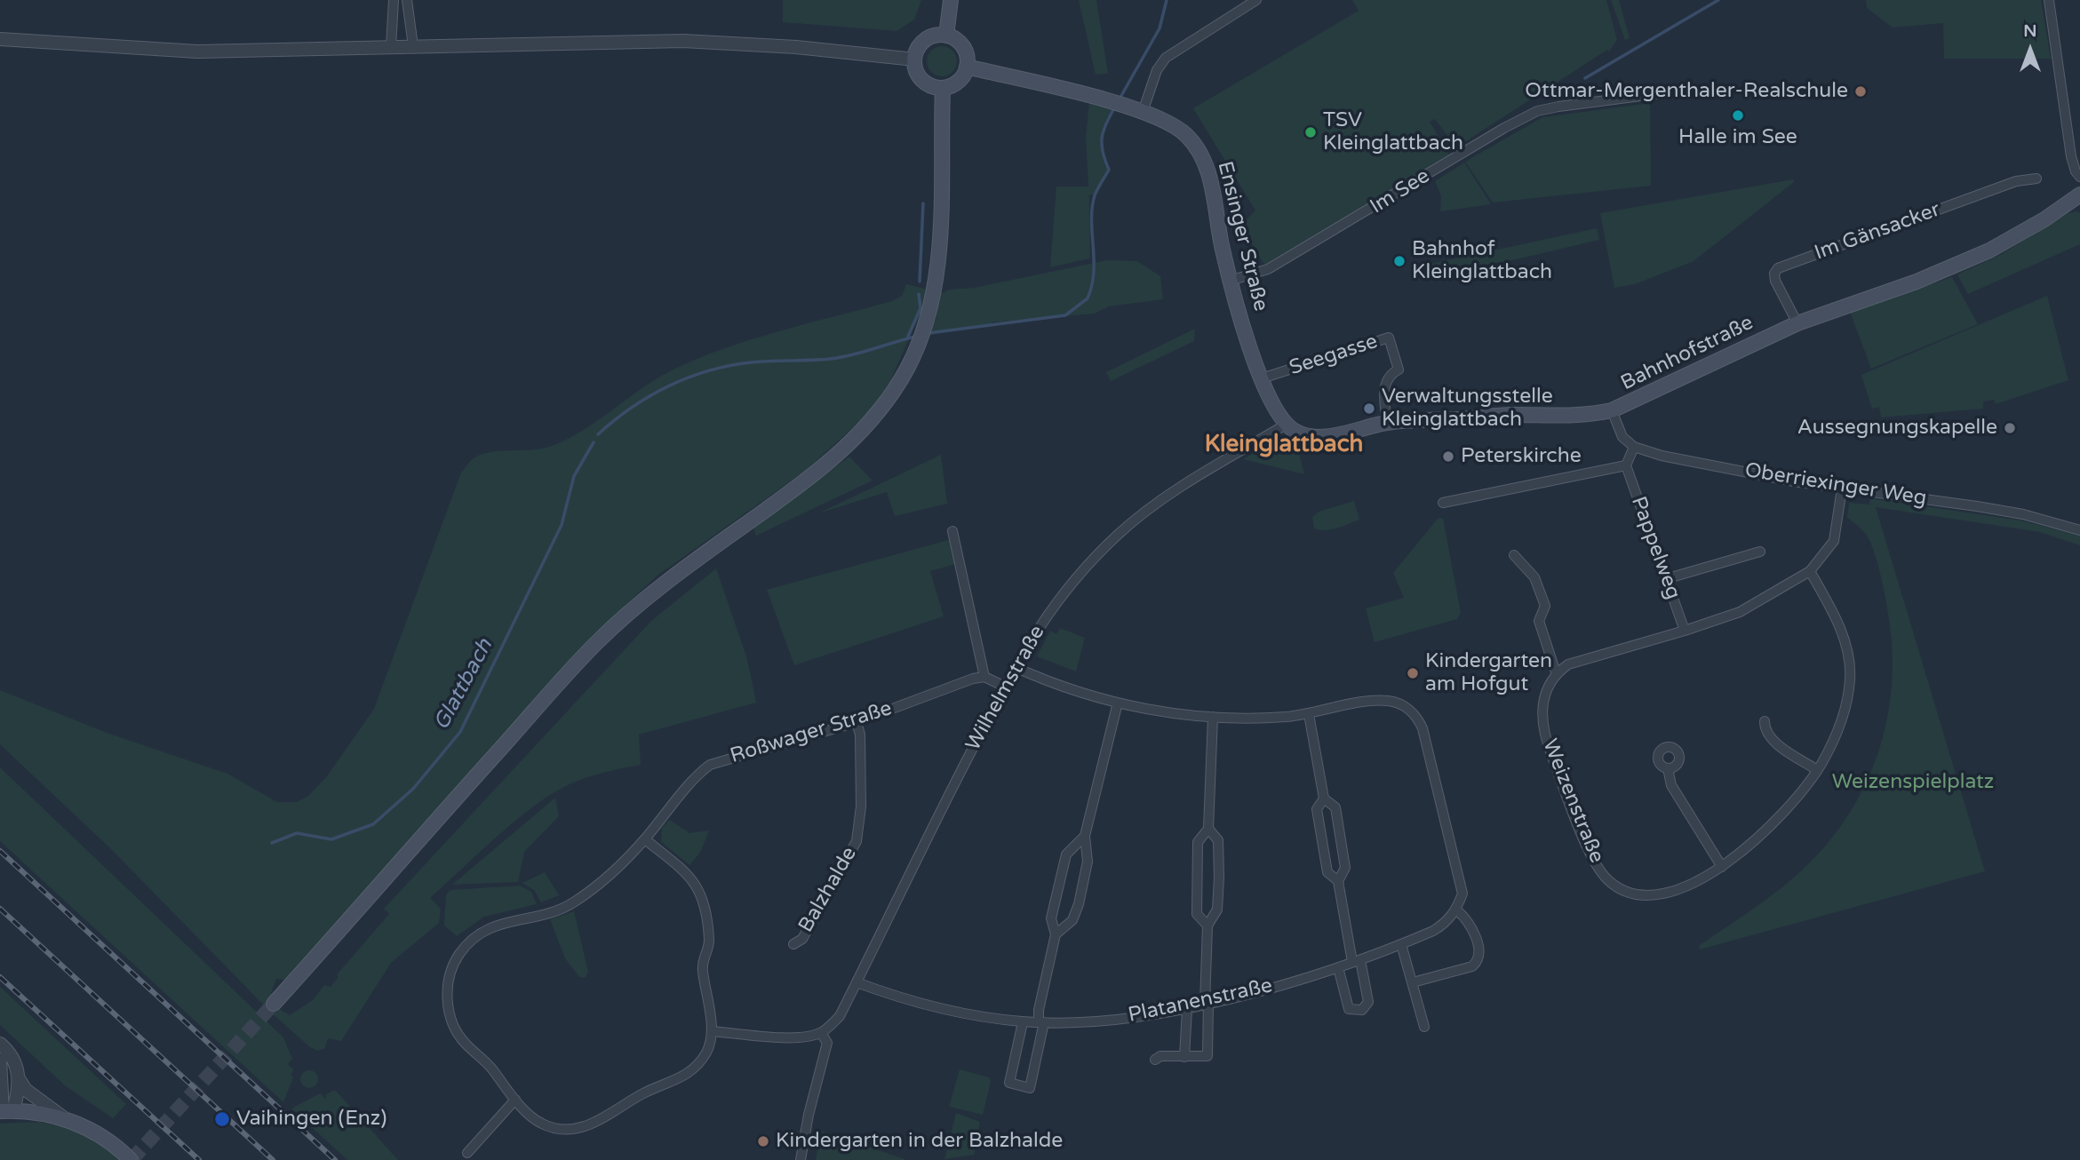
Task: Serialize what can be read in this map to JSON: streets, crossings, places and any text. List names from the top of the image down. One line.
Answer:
{"streets":{"main road":["Ensinger Straße","Bahnhofstraße"],"street":["Im See","Im Gänsacker","Seegasse","Oberriexinger Weg","Pappelweg","Wilhelmstraße","Roßwager Straße","Weizenstraße","Balzhalde","Platanenstraße"]},"crossings":[["Im See","Ensinger Straße"],["Im Gänsacker","Bahnhofstraße"],["Ensinger Straße","Bahnhofstraße"],["Ensinger Straße","Seegasse"],["Ensinger Straße","Wilhelmstraße"],["Bahnhofstraße","Seegasse"],["Bahnhofstraße","Wilhelmstraße"],["Wilhelmstraße","Platanenstraße"],["Roßwager Straße","Balzhalde"]],"districts":["Kleinglattbach"],"water":["Glattbach"],"parks":["Weizenspielplatz"],"places":["Ottmar-Mergenthaler-Realschule","Halle im See","TSV Kleinglattbach","Bahnhof Kleinglattbach","Verwaltungsstelle Kleinglattbach","Aussegnungskapelle","Peterskirche","Kindergarten am Hofgut","Vaihingen (Enz)","Kindergarten in der Balzhalde"],"north":"top"}
